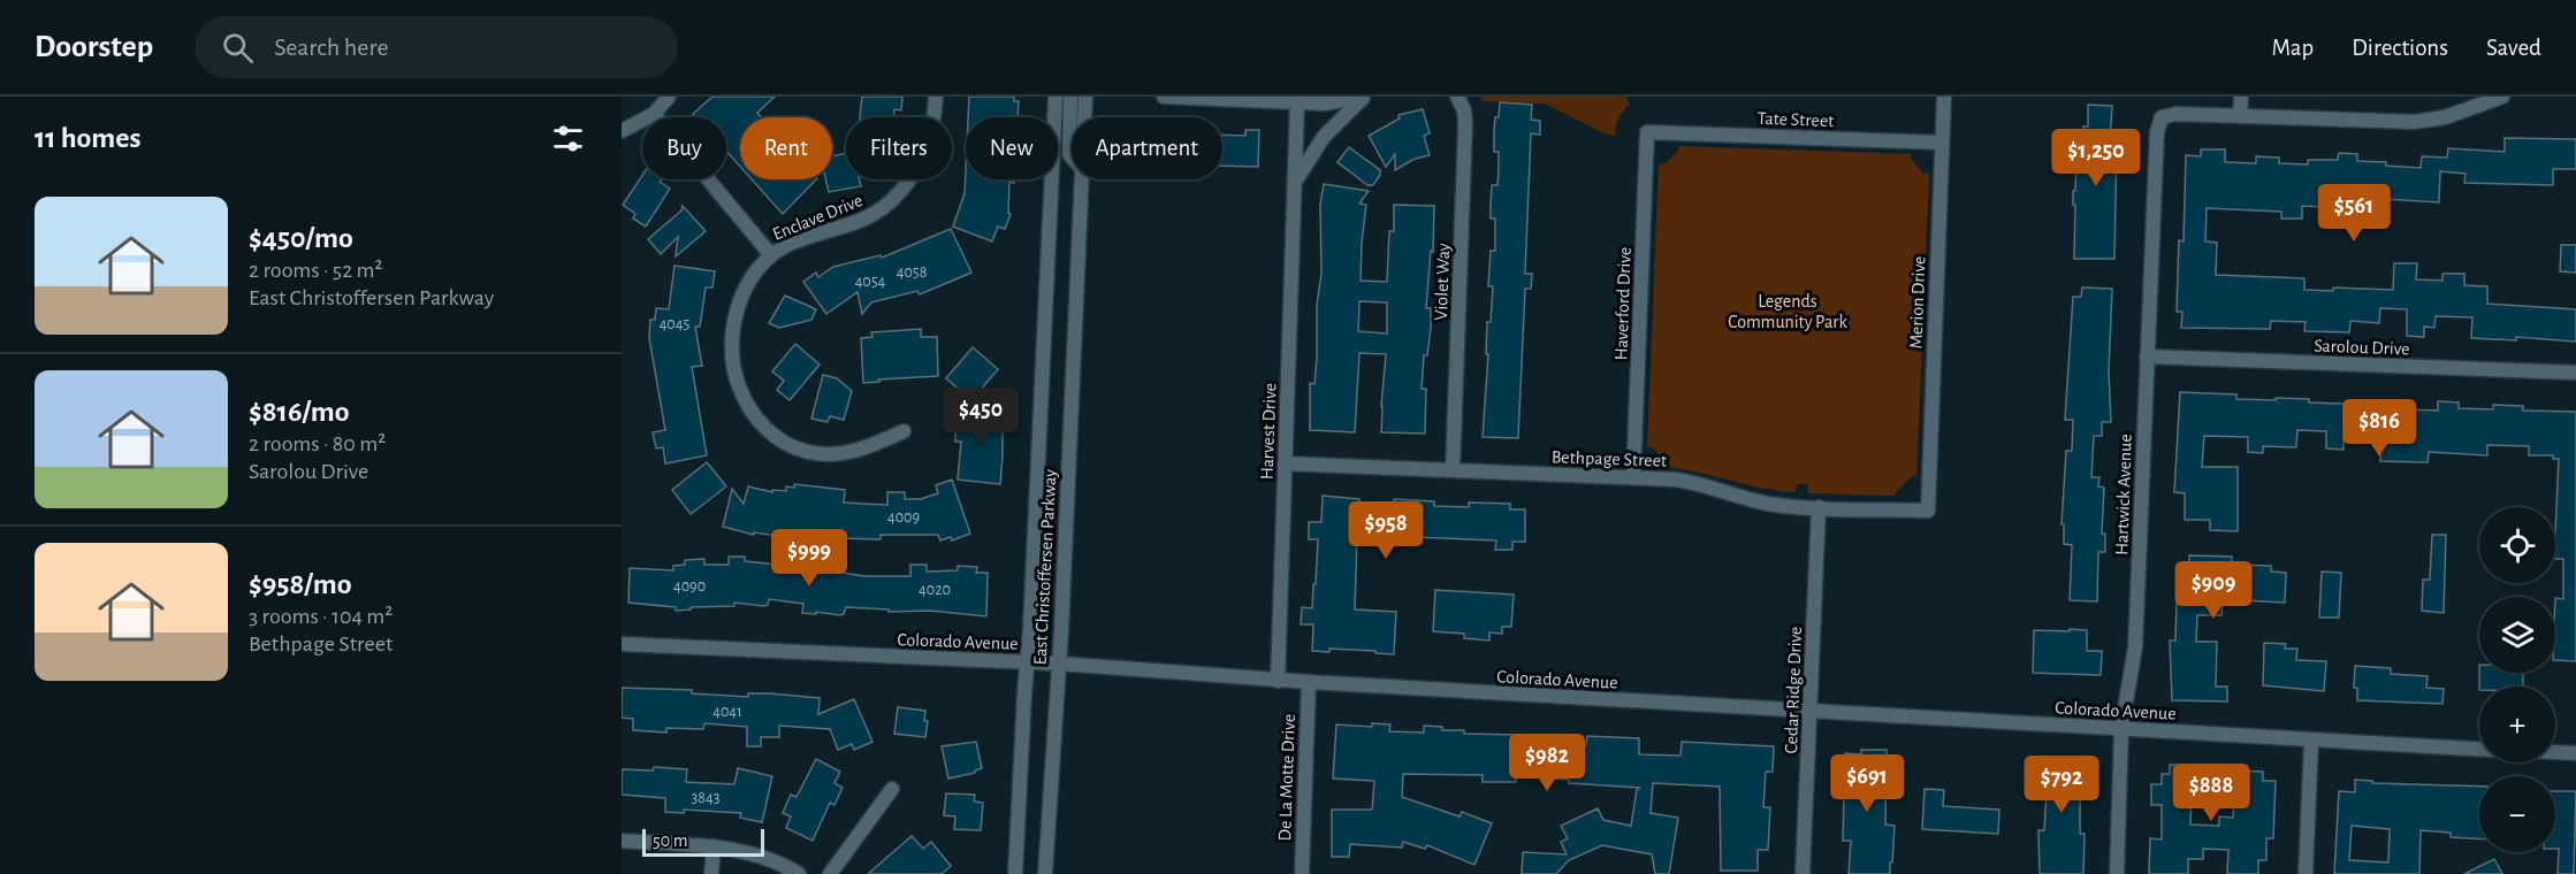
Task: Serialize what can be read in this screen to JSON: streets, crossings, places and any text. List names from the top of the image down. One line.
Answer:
{"streets":{"street":["Tate Street","Enclave Drive","Violet Way","Merion Drive","Haverford Drive","Sarolou Drive","Harvest Drive","Bethpage Street","Hartwick Avenue","East Christoffersen Parkway","Colorado Avenue","Cedar Ridge Drive","De La Motte Drive"]},"crossings":[["Tate Street","Merion Drive"],["Tate Street","Haverford Drive"],["Violet Way","Bethpage Street"],["Merion Drive","Bethpage Street"],["Haverford Drive","Bethpage Street"],["Sarolou Drive","Hartwick Avenue"],["Harvest Drive","Bethpage Street"],["Harvest Drive","Colorado Avenue"],["Bethpage Street","Cedar Ridge Drive"],["Hartwick Avenue","Colorado Avenue"],["East Christoffersen Parkway","Colorado Avenue"],["Colorado Avenue","Cedar Ridge Drive"],["Colorado Avenue","De La Motte Drive"]],"parks":["Legends Community Park"],"house_numbers":["4058","4054","4045","4009","4090","4020","4041","3843"],"scale_bar":"50 m","page":{"header":"Doorstep","search":"Search here","nav":["Map","Directions","Saved"],"heading":"11 homes","chip":["Buy","Rent","Filters","New","Apartment"],"price":["$1,250","$561","$450","$816","$958","$999","$909","$982","$691","$792","$888"],"list":[{"name":"$450/mo","note":"2 rooms · 52 m² · East Christoffersen Parkway"},{"name":"$816/mo","note":"2 rooms · 80 m² · Sarolou Drive"},{"name":"$958/mo","note":"3 rooms · 104 m² · Bethpage Street"}],"map_buttons":["+","−"],"scale":"50 m"}}
